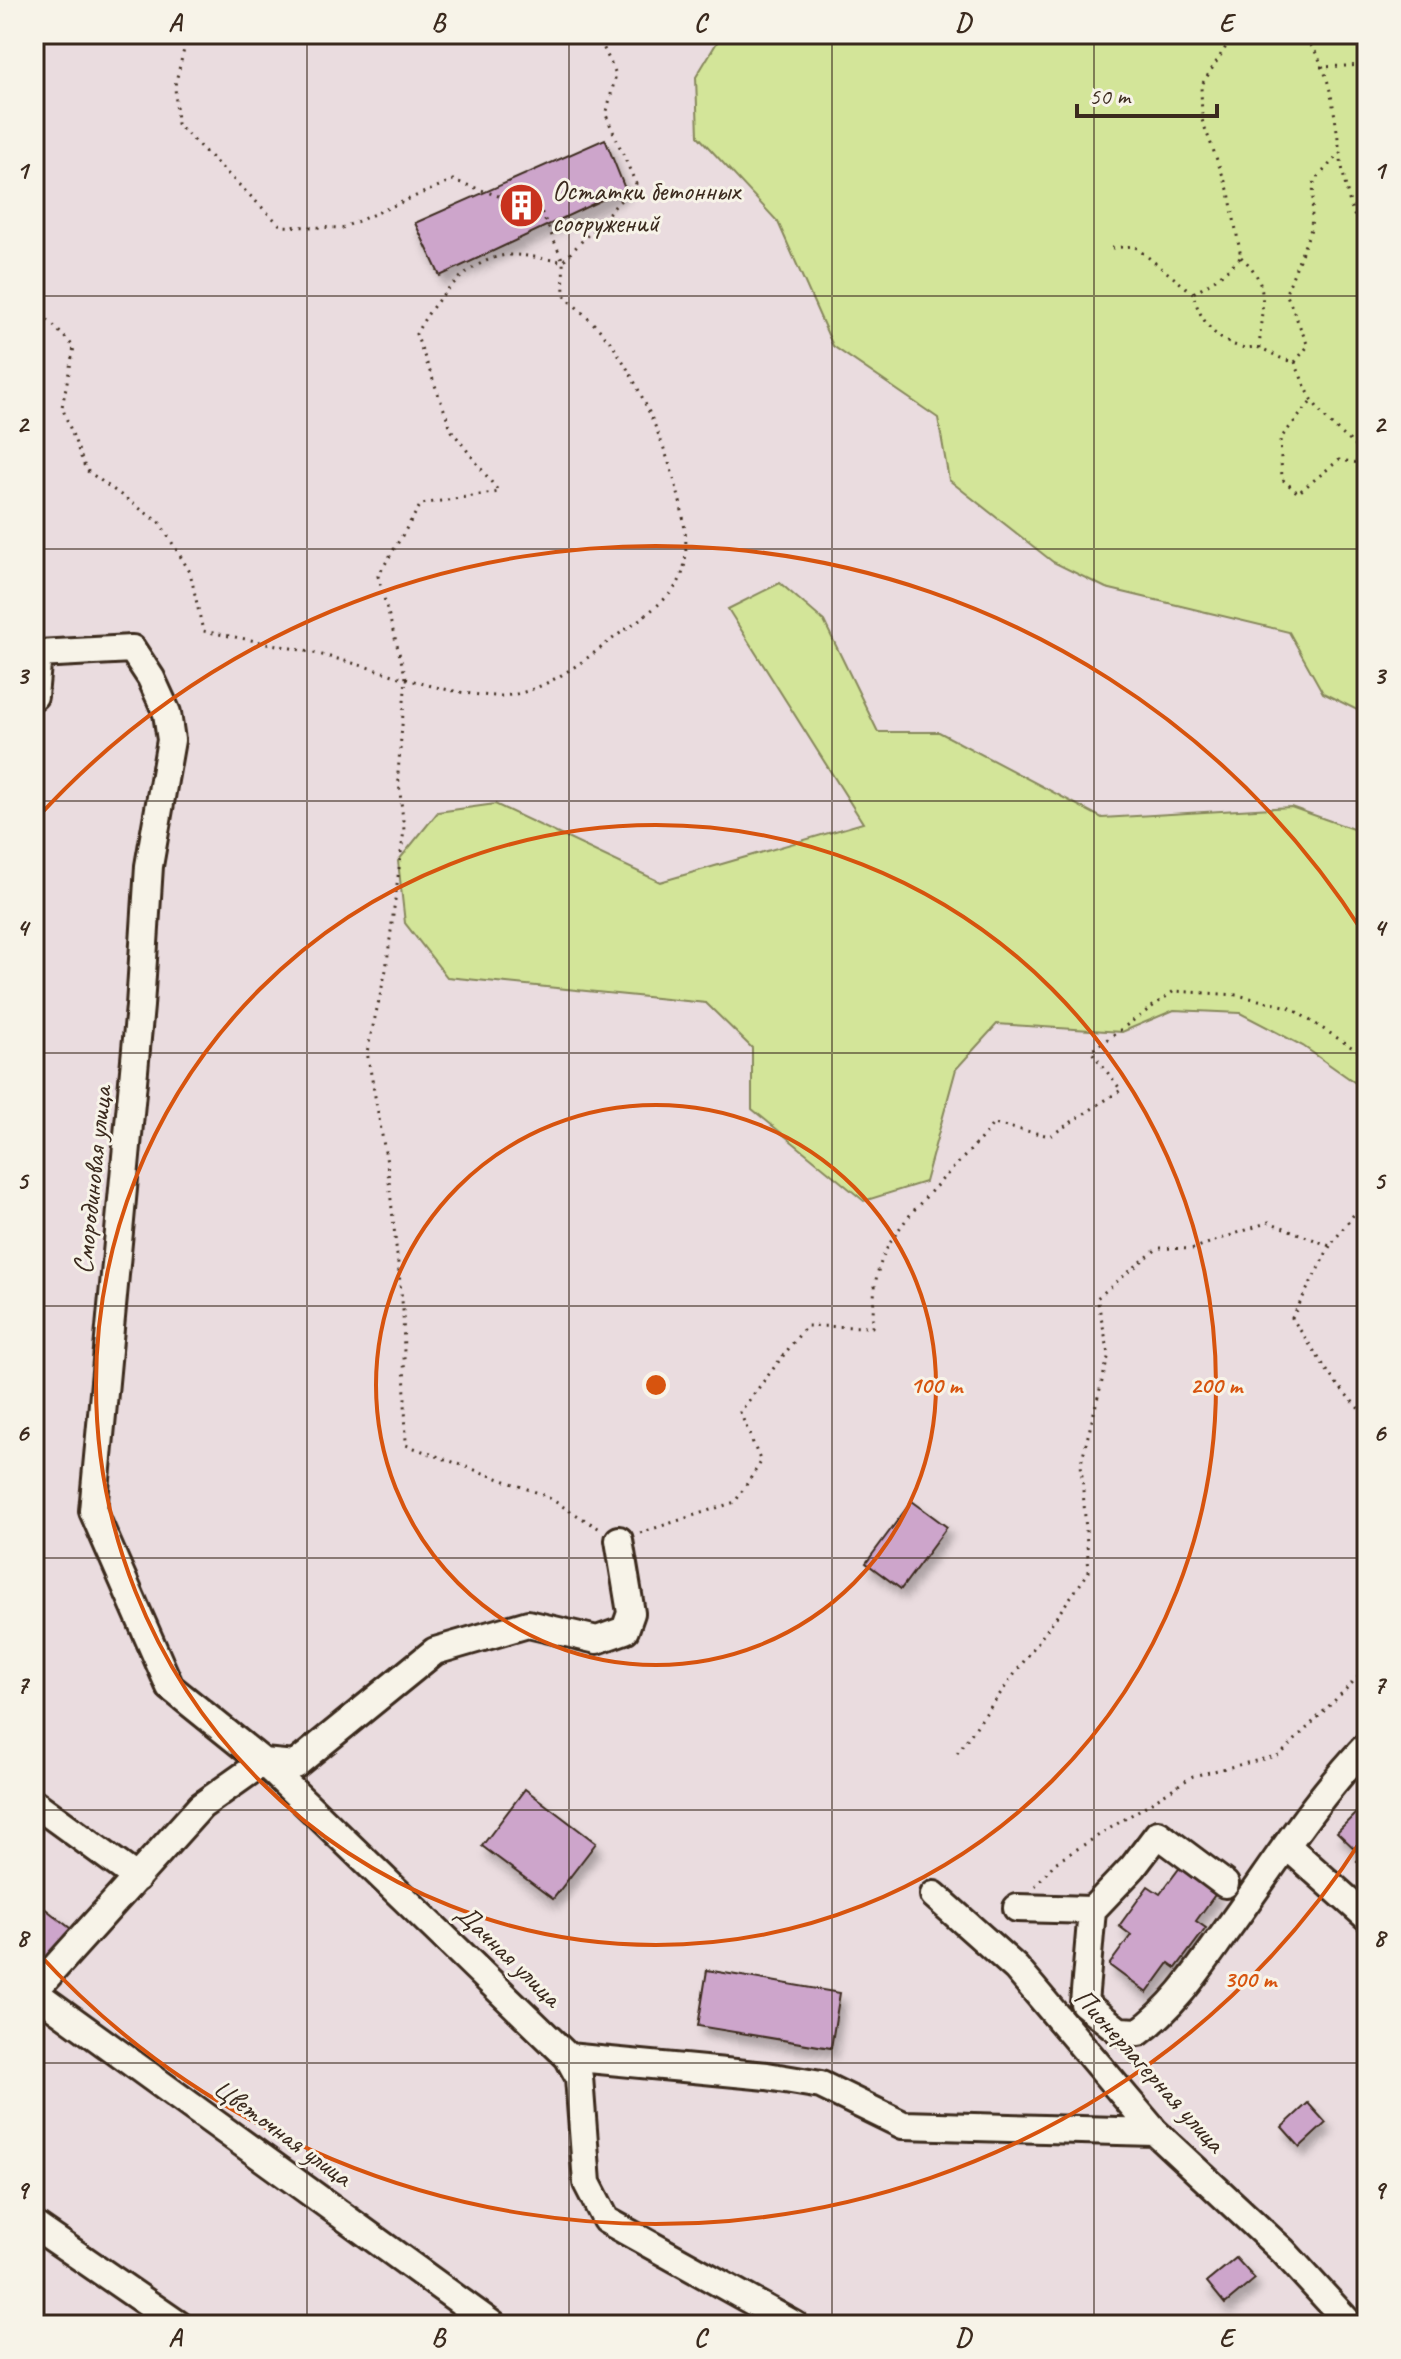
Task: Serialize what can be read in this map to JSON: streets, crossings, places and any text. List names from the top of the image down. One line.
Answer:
{"streets":{"street":["Смородиновая улица","Дачная улица","Пионерлагерная улица","Цветочная улица"]},"crossings":[["Смородиновая улица","Дачная улица"]],"places":{"building":["Остатки бетонных сооружений"]},"scale_bar":"50 m","grid":{"columns":["A","B","C","D","E"],"rows":["1","2","3","4","5","6","7","8","9"]},"rings":["100 m","200 m","300 m"]}
